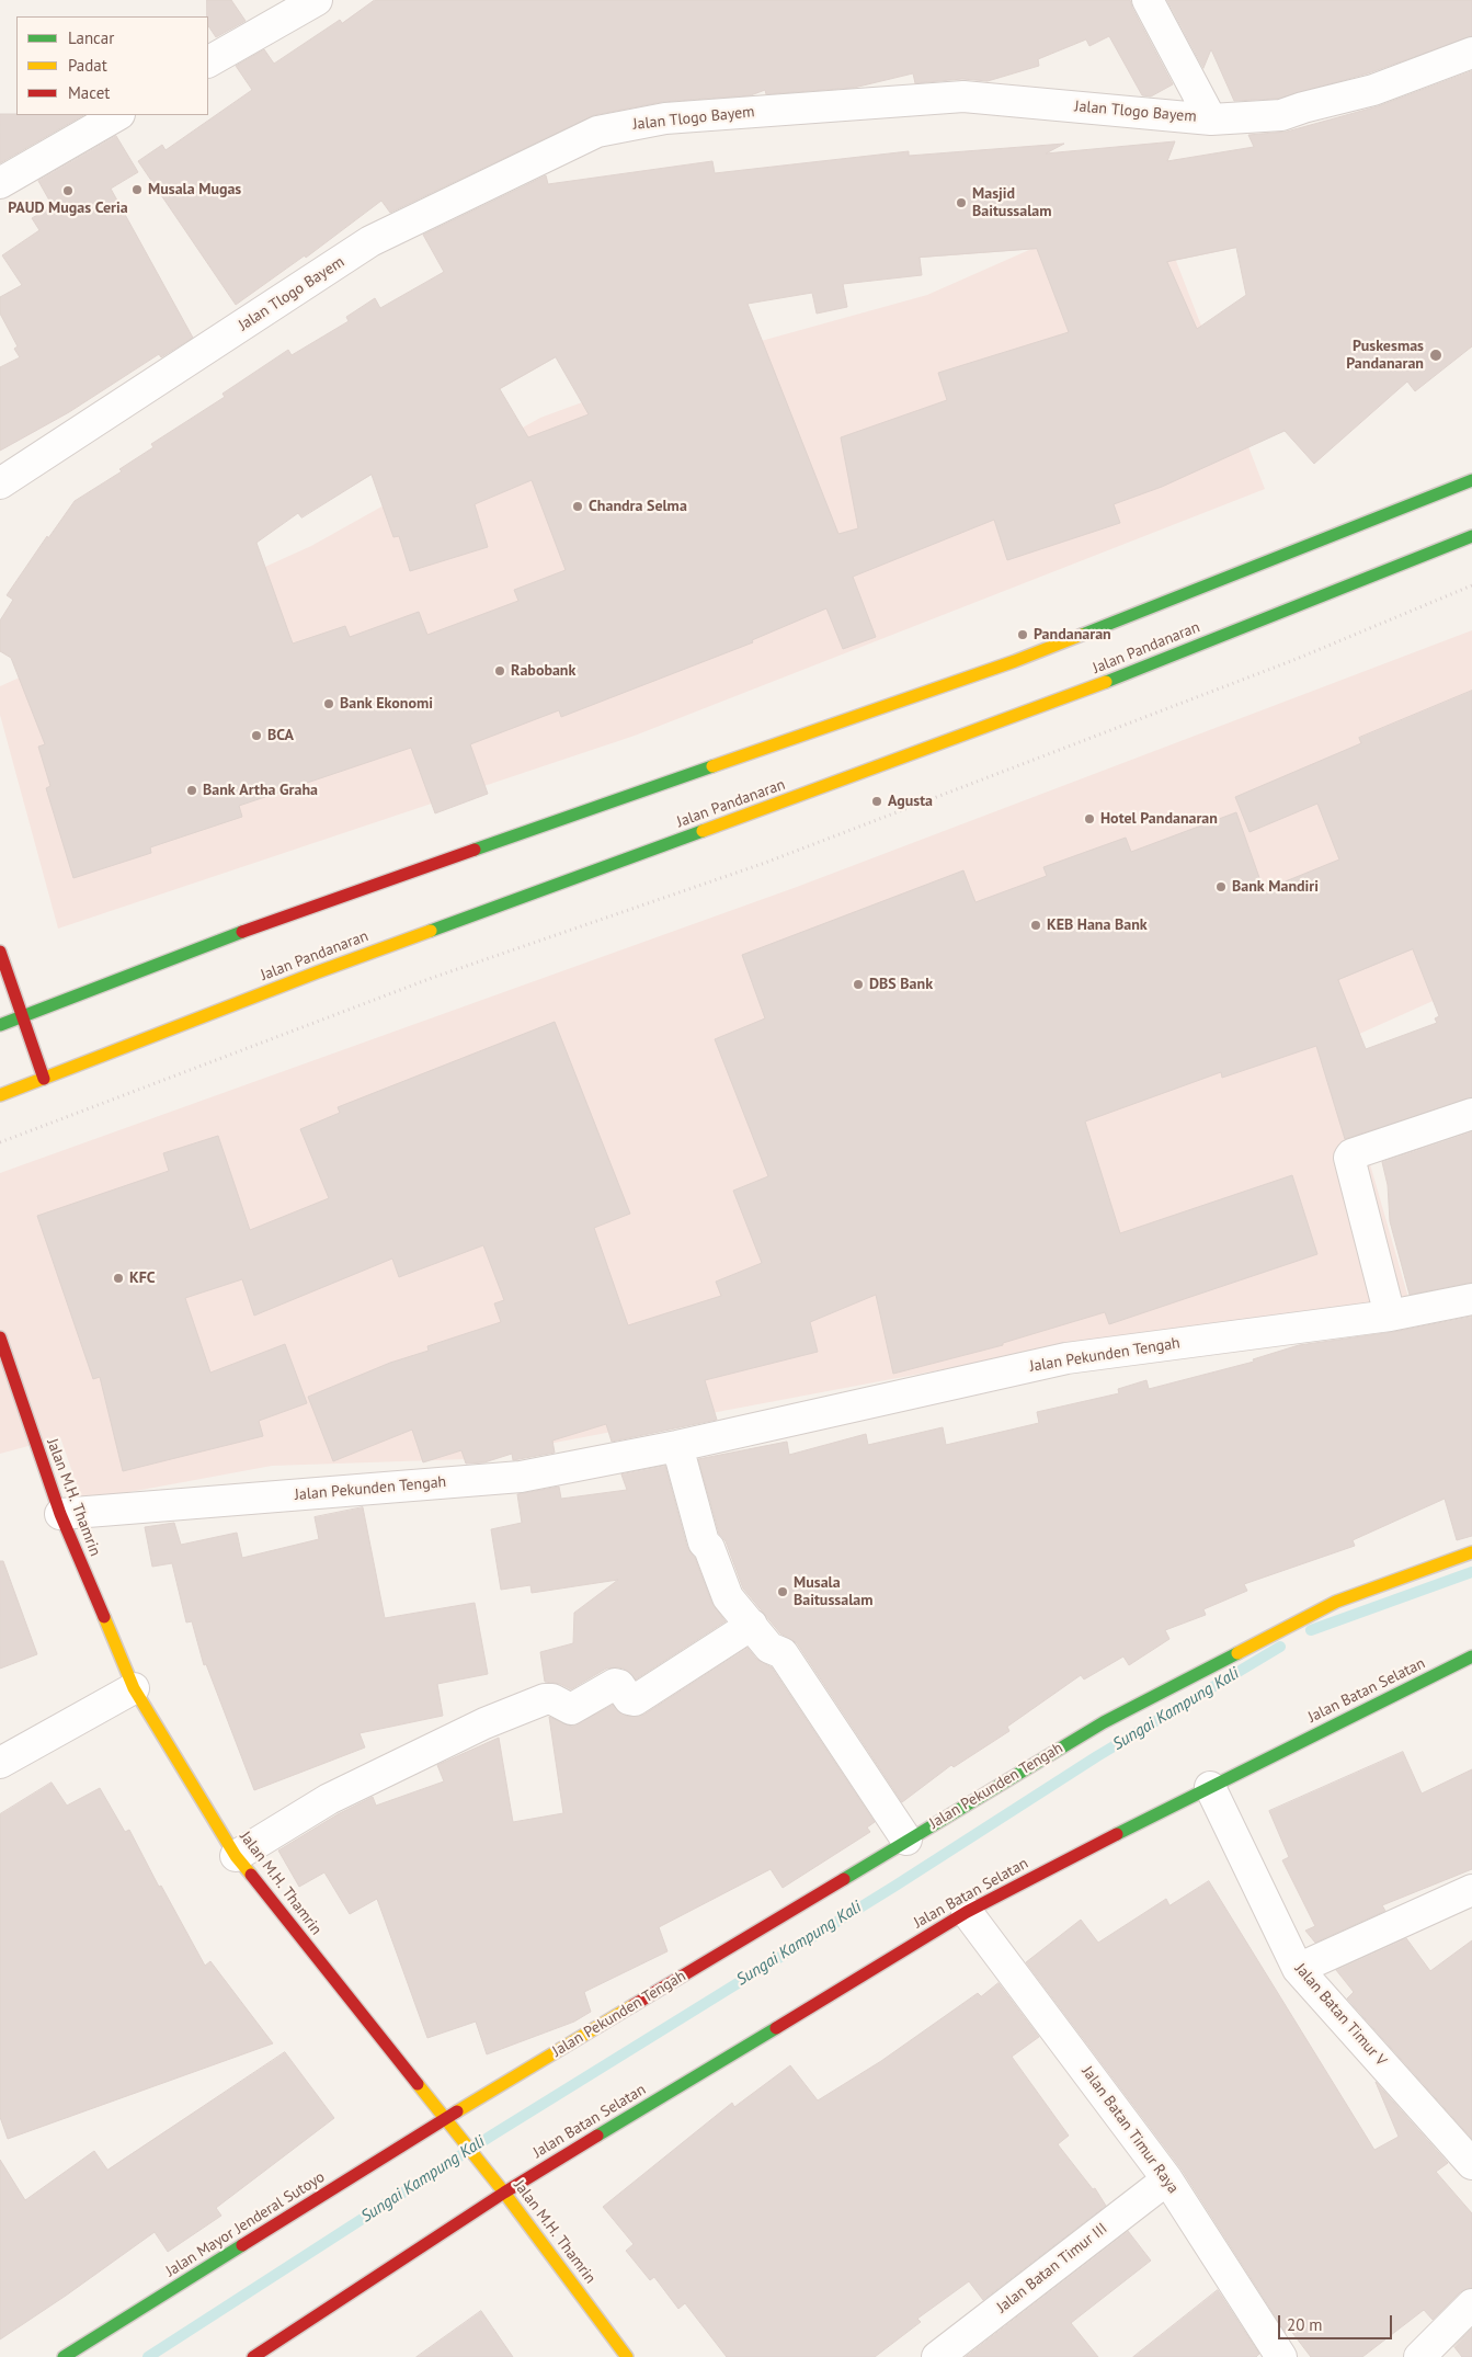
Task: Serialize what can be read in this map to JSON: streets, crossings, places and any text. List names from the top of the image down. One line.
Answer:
{"streets":{"main road":["Jalan Pandanaran","Jalan Pekunden Tengah","Jalan M.H. Thamrin","Jalan Batan Selatan","Jalan Mayor Jenderal Sutoyo"],"street":["Jalan Tlogo Bayem","Jalan Batan Timur V","Jalan Batan Timur Raya","Jalan Batan Timur III"]},"crossings":[["Jalan Pekunden Tengah","Jalan M.H. Thamrin"],["Jalan Pekunden Tengah","Jalan Mayor Jenderal Sutoyo"],["Jalan M.H. Thamrin","Jalan Batan Selatan"],["Jalan M.H. Thamrin","Jalan Mayor Jenderal Sutoyo"],["Jalan Batan Selatan","Jalan Batan Timur V"],["Jalan Batan Selatan","Jalan Batan Timur Raya"],["Jalan Batan Timur Raya","Jalan Batan Timur III"]],"water":["Sungai Kampung Kali"],"places":["Musala Mugas","PAUD Mugas Ceria","Masjid Baitussalam","Puskesmas Pandanaran","Chandra Selma","Pandanaran","Rabobank","Bank Ekonomi","BCA","Bank Artha Graha","Agusta","Hotel Pandanaran","Bank Mandiri","KEB Hana Bank","DBS Bank","KFC","Musala Baitussalam"],"legend":["Lancar","Padat","Macet"],"scale_bar":"20 m"}
